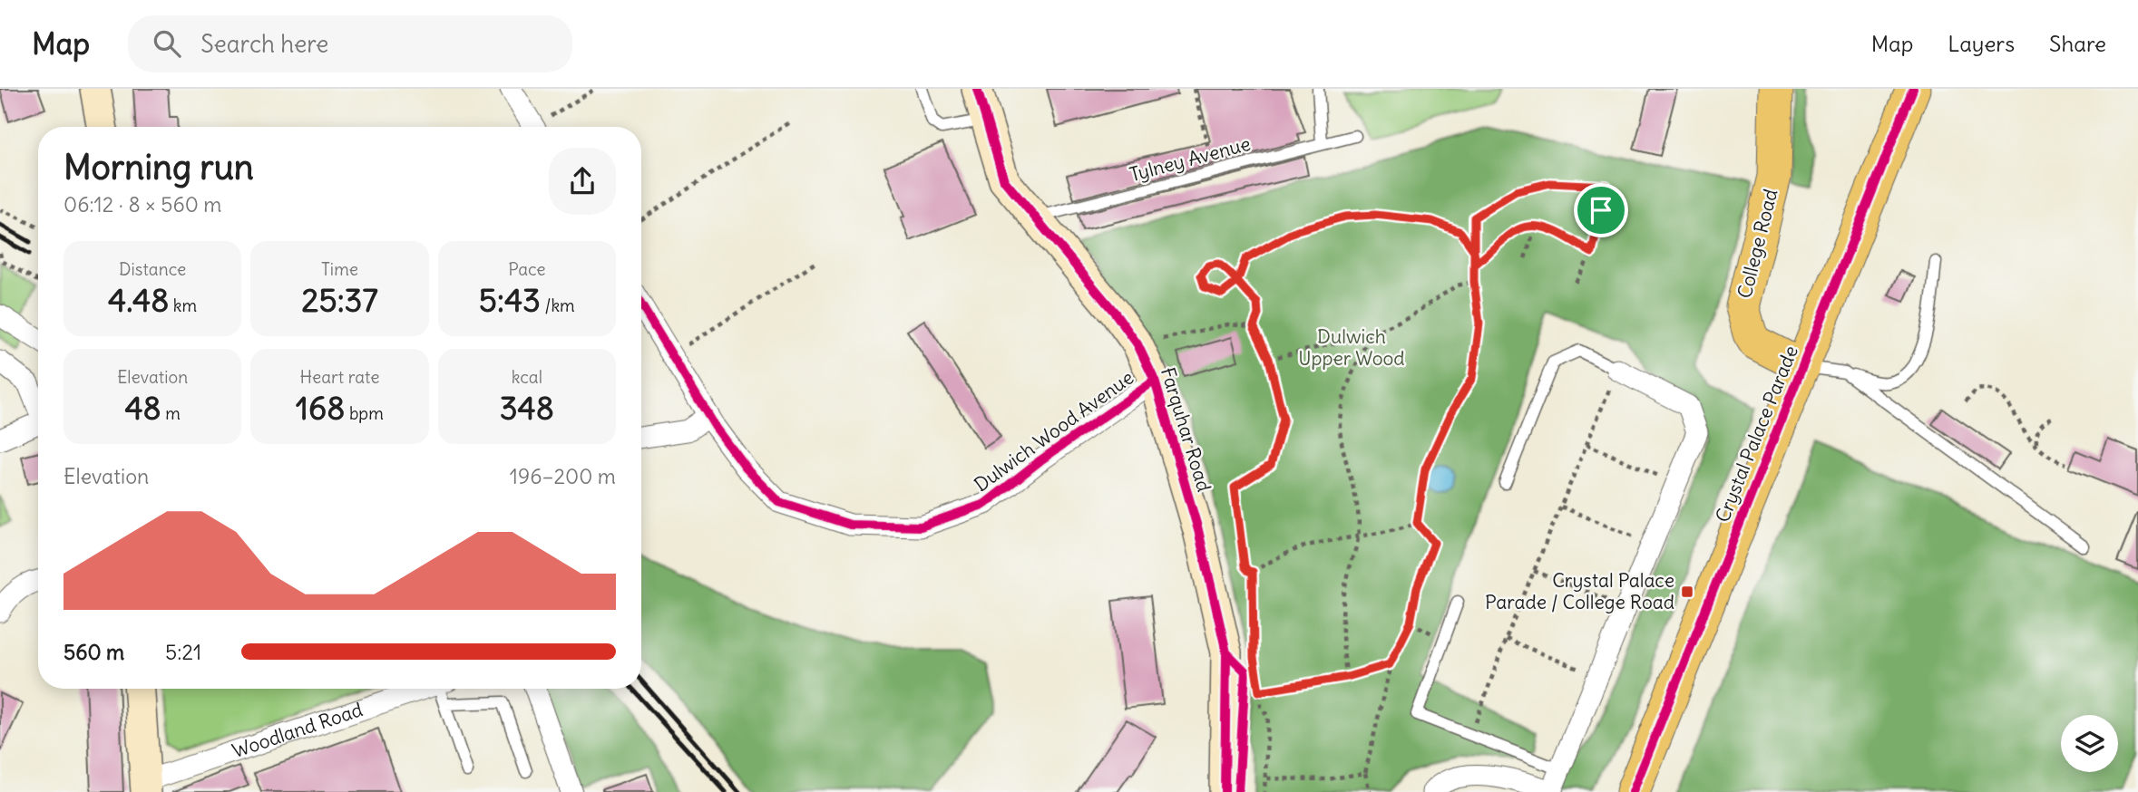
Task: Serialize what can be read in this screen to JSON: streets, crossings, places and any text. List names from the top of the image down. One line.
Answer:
{"streets":{"main road":["College Road","Crystal Palace Parade"],"street":["Farquhar Road","Dulwich Wood Avenue","Woodland Road"],"lane":["Tylney Avenue"]},"crossings":[["Tylney Avenue","Farquhar Road"],["College Road","Crystal Palace Parade"],["Farquhar Road","Dulwich Wood Avenue"]],"parks":["Dulwich Upper Wood"],"places":{"transit":["Crystal Palace Parade / College Road"]},"page":{"header":"Map","search":"Search here","nav":["Map","Layers","Share"],"heading":["Morning run","06:12 · 8 × 560 m"],"stats":[["Distance","4.48 km"],["Time","25:37"],["Pace","5:43 /km"],["Elevation","48 m"],["Heart rate","168 bpm"],["kcal","348"]],"chart":["Elevation","196–200 m"],"list":[{"name":"560 m","note":"5:21"}]}}
